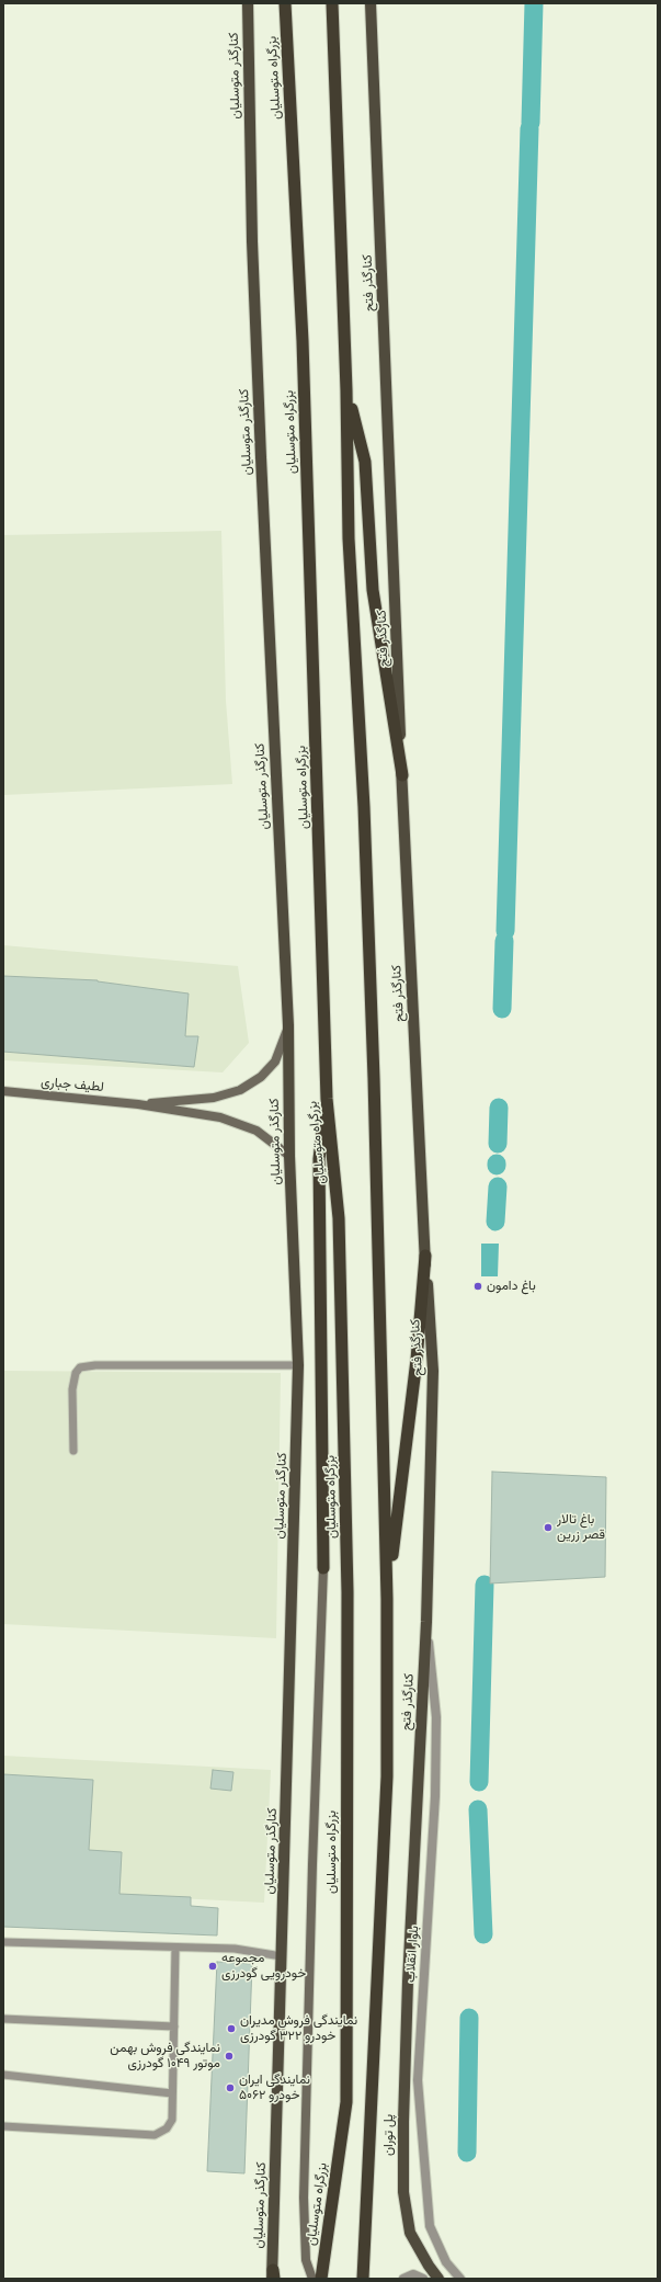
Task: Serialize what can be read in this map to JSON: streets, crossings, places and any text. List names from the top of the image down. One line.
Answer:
{"streets":{"highway":["بزرگراه متوسلیان"],"main road":["کنارگذر متوسلیان","کنارگذر فتح","لطیف جباری","پل توران"],"street":["بلوار انقلاب"]},"crossings":[["کنارگذر فتح","بلوار انقلاب"],["کنارگذر فتح","پل توران"]],"places":["باغ دامون","باغ تالار قصر زرین","مجموعه خودرویی گودرزی","نمایندگی فروش مدیران خودرو ۳۲۲ گودرزی","نمایندگی فروش بهمن موتور ۱۰۴۹ گودرزی","نمایندگی ایران خودرو ۵۰۶۲"]}
